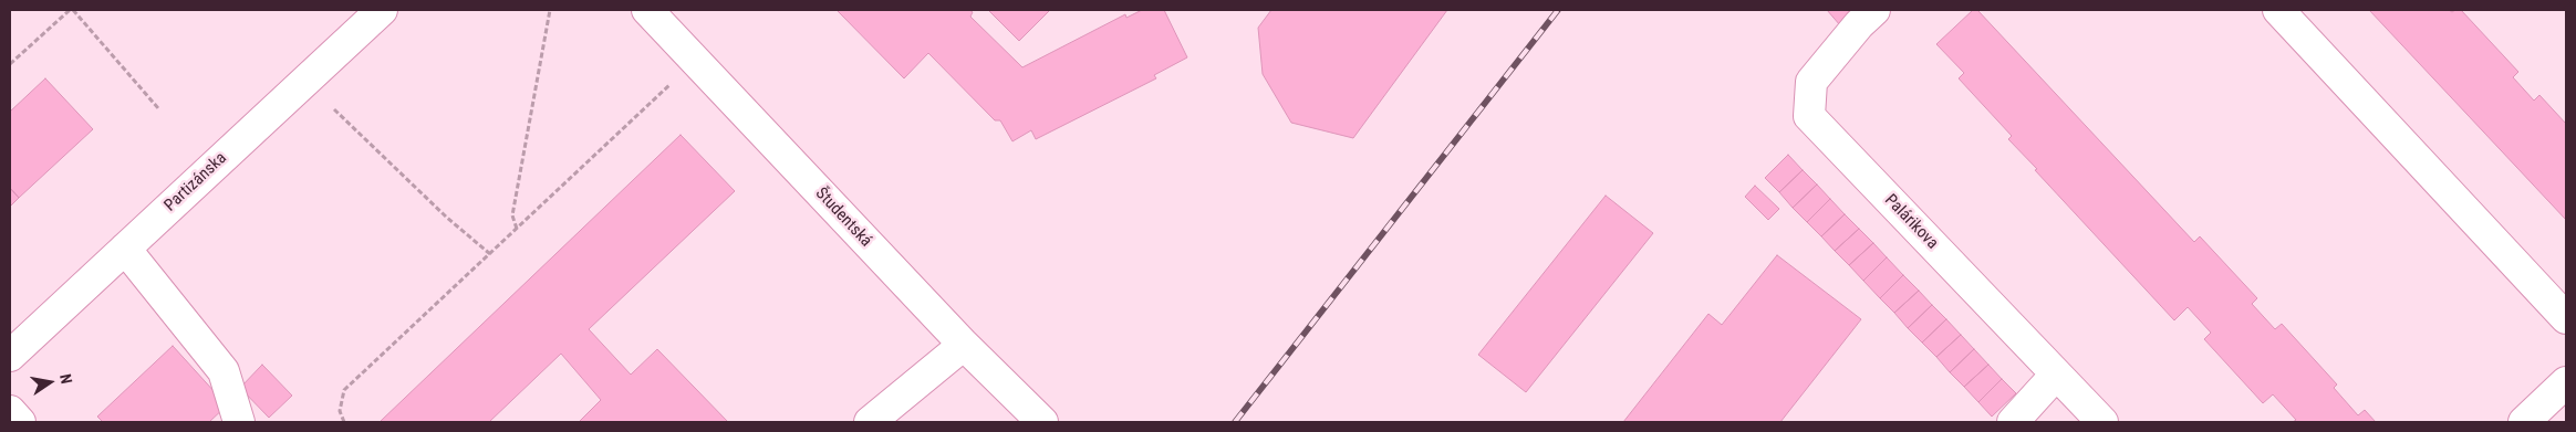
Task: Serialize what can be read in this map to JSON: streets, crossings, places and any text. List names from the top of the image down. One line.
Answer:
{"streets":{"street":["Partizánska","Študentská","Palárikova"]},"north":"right"}
